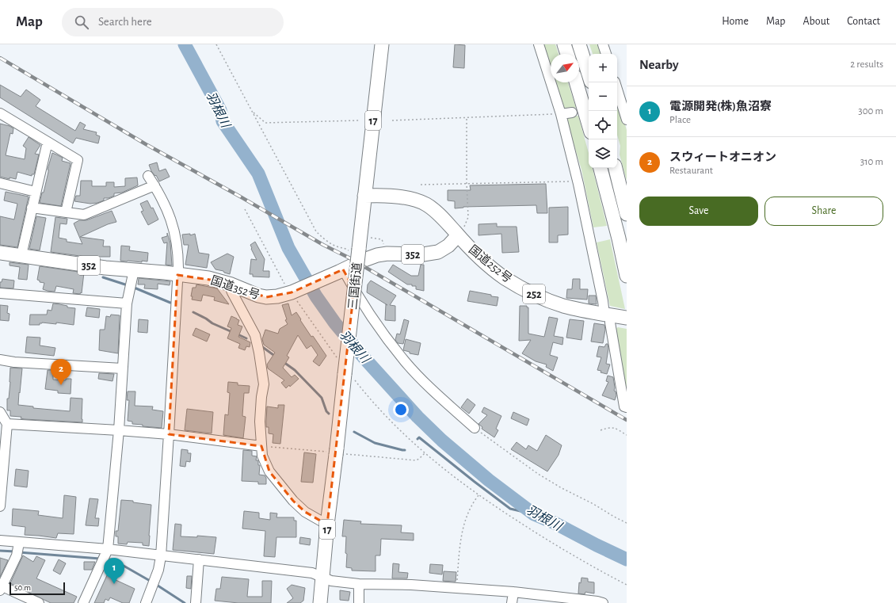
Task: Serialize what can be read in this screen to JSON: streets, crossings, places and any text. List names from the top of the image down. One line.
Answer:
{"streets":{"highway":["17","352","国道252号","三国街道","国道352号","252"]},"crossings":[["国道252号","三国街道"],["国道252号","国道352号"],["三国街道","国道352号"]],"water":["羽根川"],"scale_bar":"50 m","north":"top right","page":{"header":"Map","search":"Search here","nav":["Home","Map","About","Contact"],"heading":["Nearby","2 results"],"map_buttons":["+","−"],"list":[{"mark":"1","name":"電源開発(株)魚沼寮","note":"Place","value":"300 m"},{"mark":"2","name":"スウィートオニオン","note":"Restaurant","value":"310 m"}],"buttons":["Save","Share"],"pins":["2","1"],"scale":"50 m"}}
